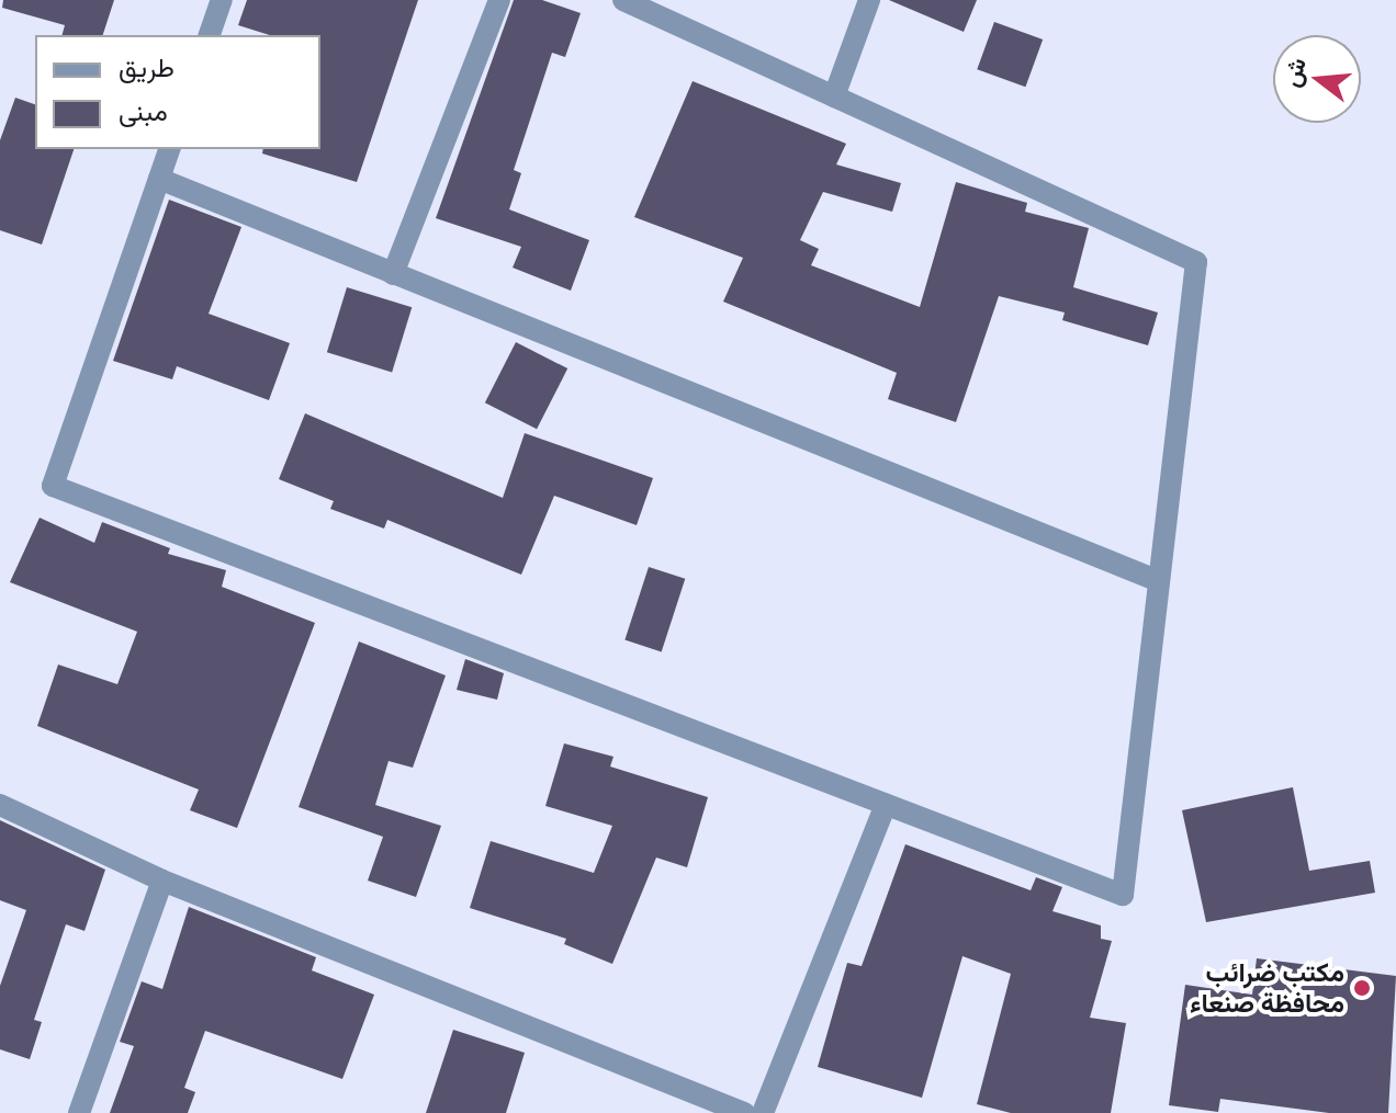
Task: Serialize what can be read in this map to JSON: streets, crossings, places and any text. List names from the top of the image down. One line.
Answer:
{"places":["مكتب ضرائب محافظة صنعاء"],"legend":["طريق","مبنى"],"north":"left"}
